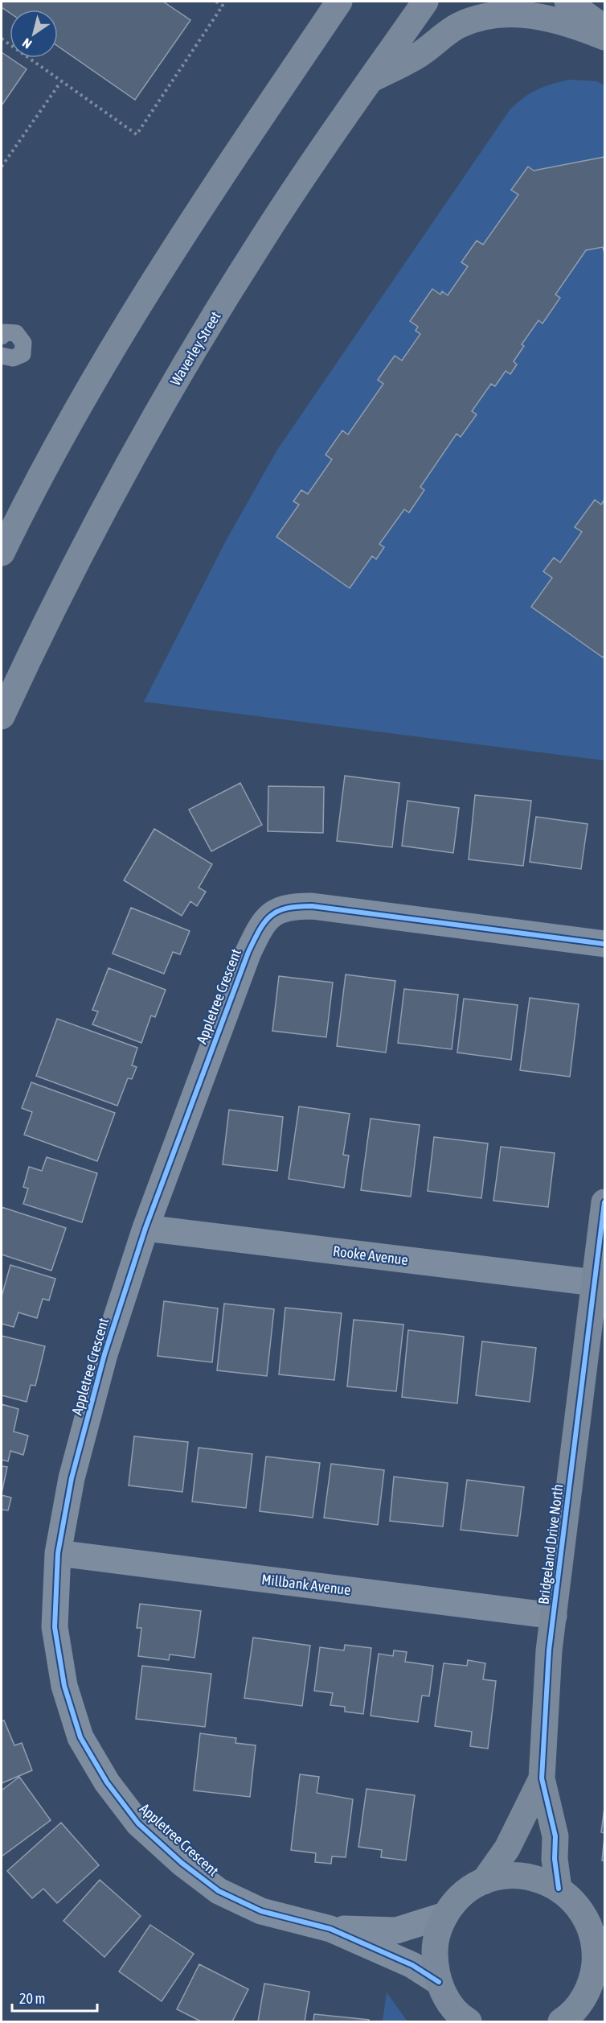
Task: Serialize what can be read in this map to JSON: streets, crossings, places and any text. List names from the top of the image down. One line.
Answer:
{"streets":{"main road":["Waverley Street","Bridgeland Drive North"],"street":["Appletree Crescent","Rooke Avenue","Millbank Avenue"]},"crossings":[["Appletree Crescent","Rooke Avenue"],["Appletree Crescent","Millbank Avenue"],["Rooke Avenue","Bridgeland Drive North"],["Bridgeland Drive North","Millbank Avenue"]],"scale_bar":"20 m","north":"bottom left"}
